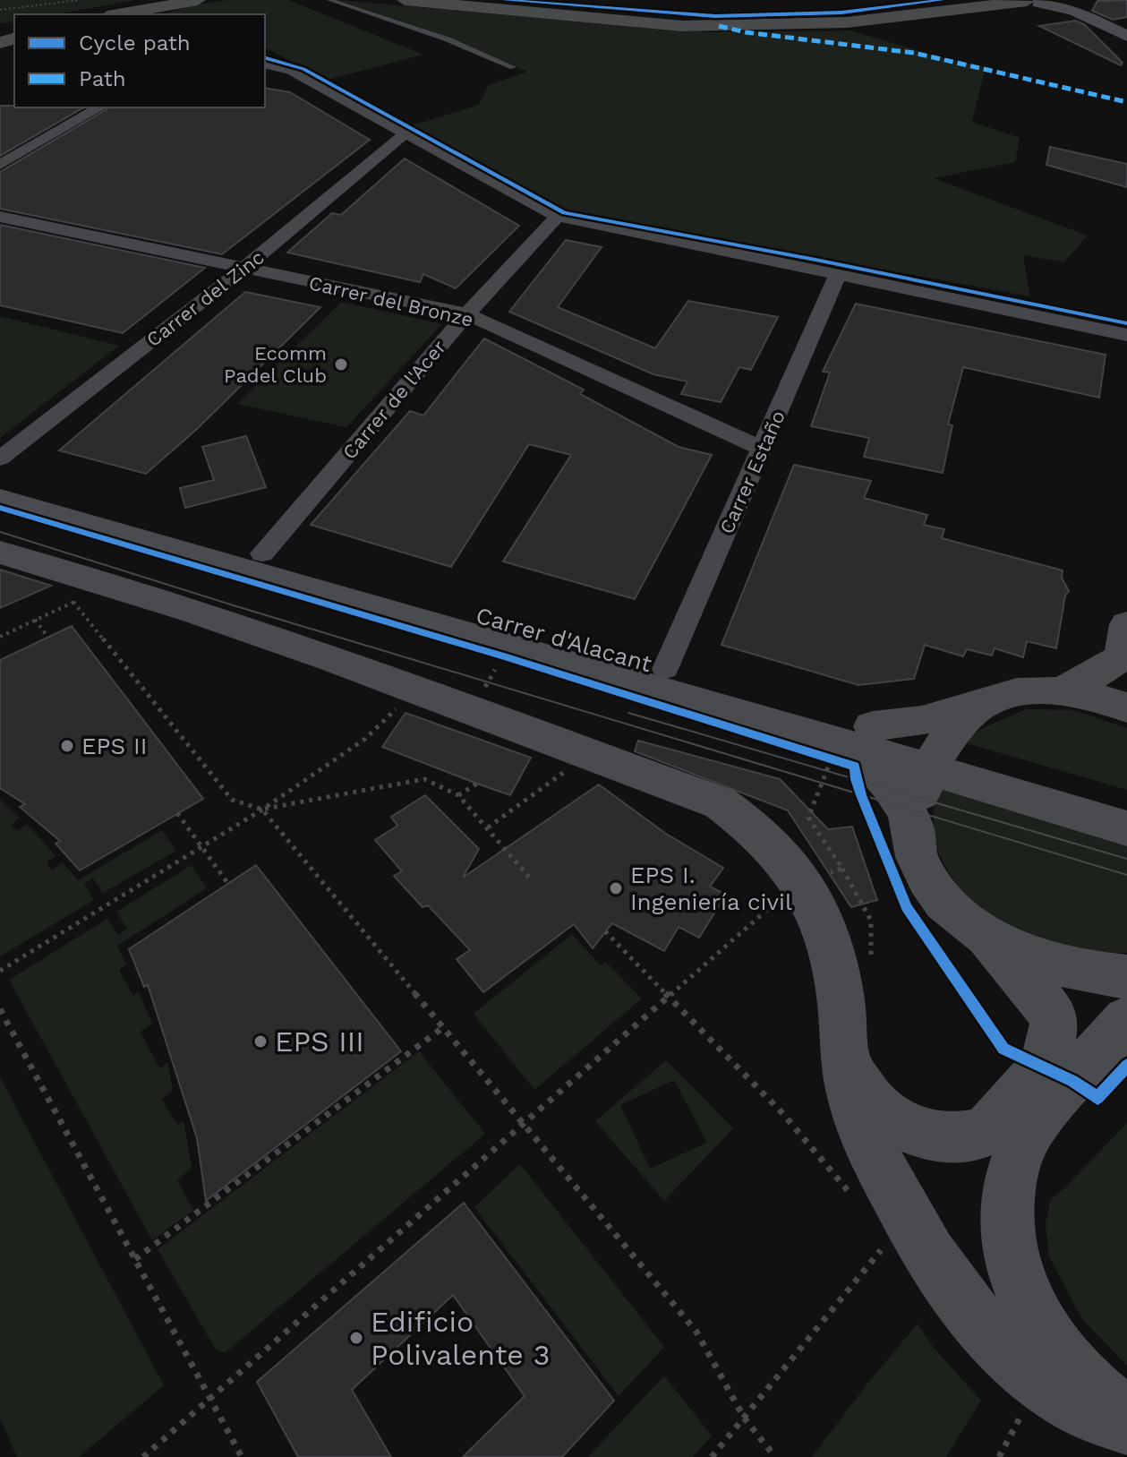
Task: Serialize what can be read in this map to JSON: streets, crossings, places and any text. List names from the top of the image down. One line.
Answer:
{"streets":{"street":["Carrer del Zinc","Carrer del Bronze","Carrer de l'Acer","Carrer Estaño","Carrer d'Alacant"]},"crossings":[["Carrer del Zinc","Carrer del Bronze"],["Carrer del Bronze","Carrer de l'Acer"],["Carrer del Bronze","Carrer Estaño"],["Carrer de l'Acer","Carrer d'Alacant"],["Carrer Estaño","Carrer d'Alacant"]],"places":["Ecomm Padel Club","EPS II","EPS I. Ingeniería civil","EPS III","Edificio Polivalente 3"],"legend":["Cycle path","Path"]}
